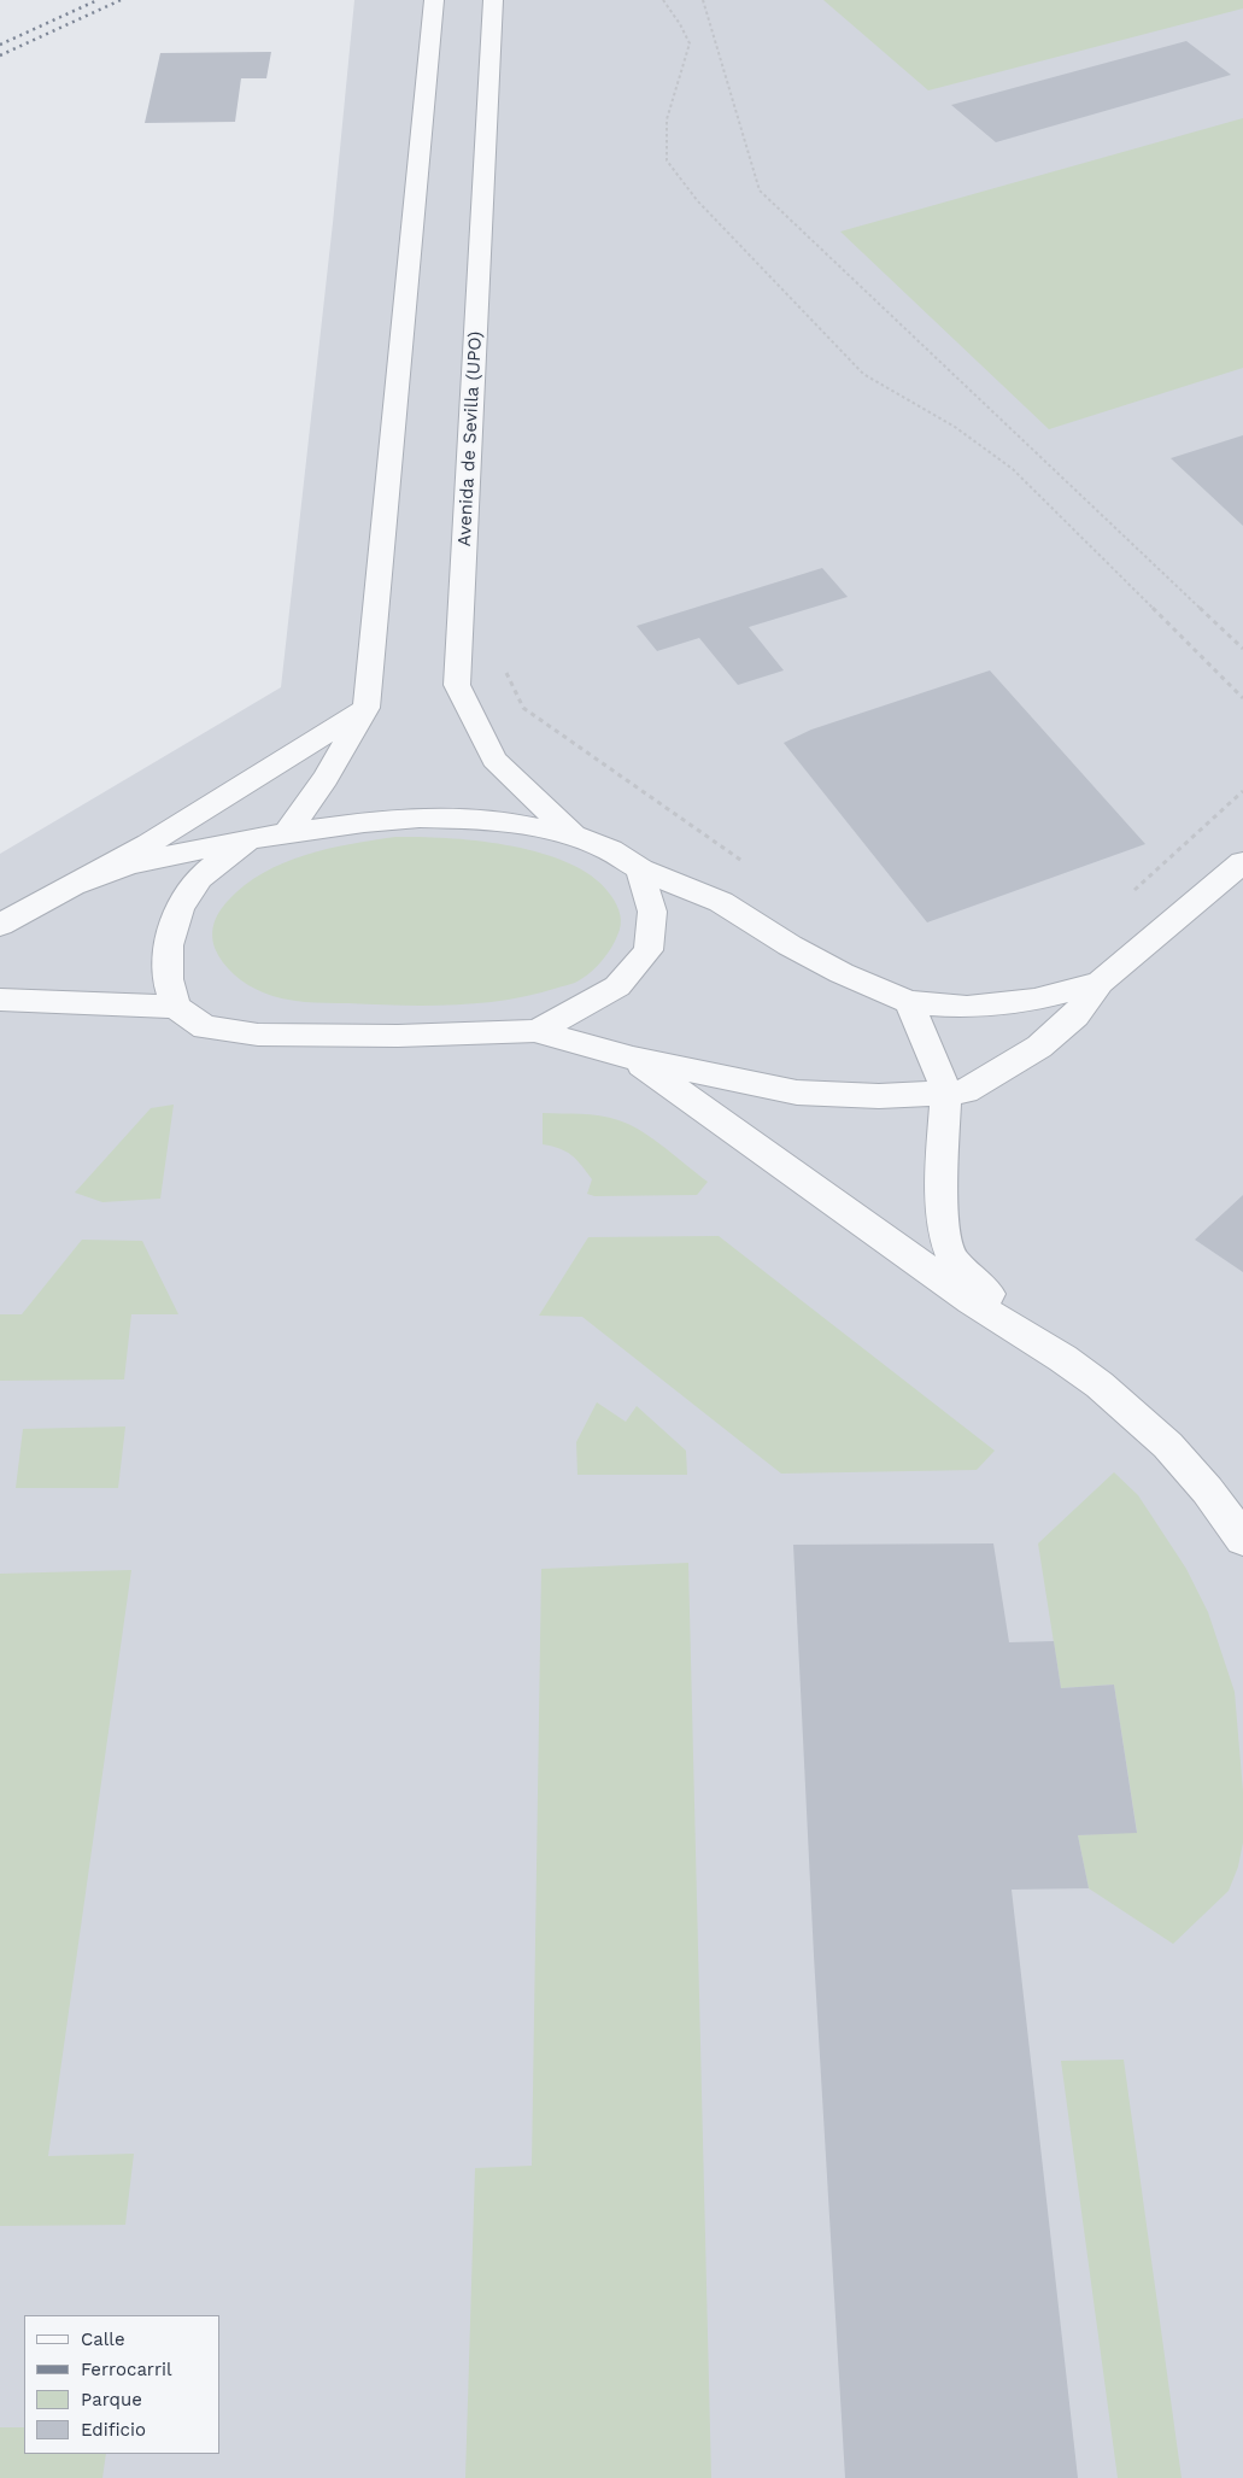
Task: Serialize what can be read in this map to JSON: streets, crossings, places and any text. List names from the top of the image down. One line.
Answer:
{"streets":{"street":["Avenida de Sevilla (UPO)"]},"legend":["Calle","Ferrocarril","Parque","Edificio"]}
